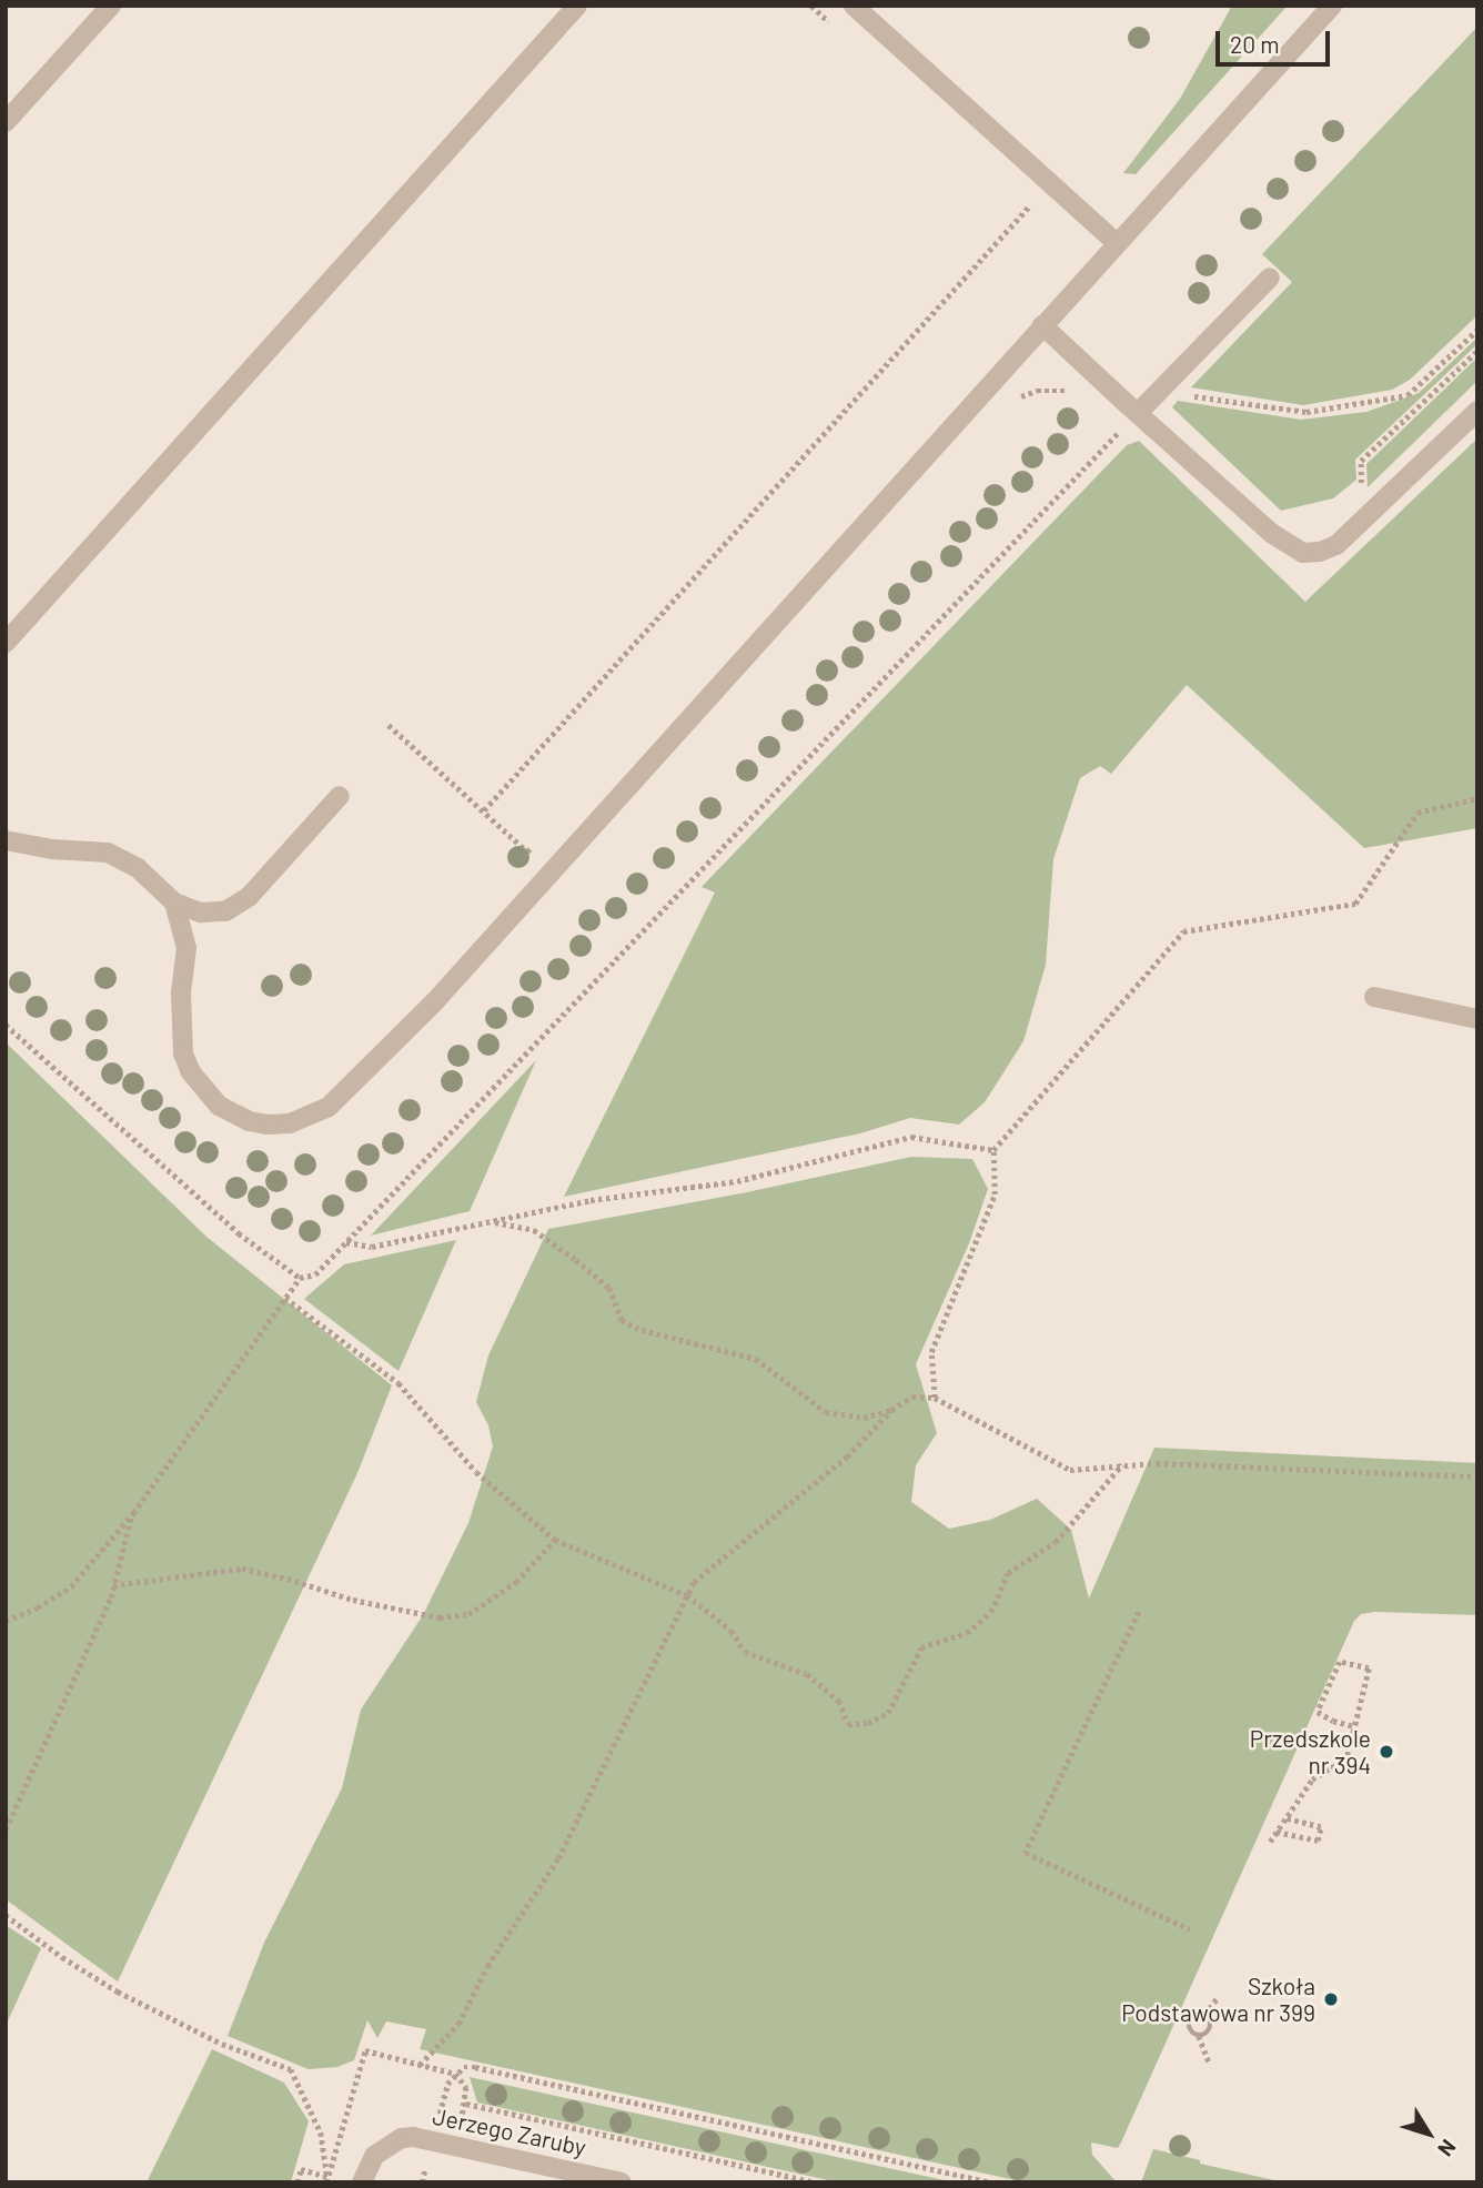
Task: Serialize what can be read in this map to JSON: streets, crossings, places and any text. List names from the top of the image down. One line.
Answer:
{"streets":{"street":["Jerzego Zaruby"]},"places":["Przedszkole nr 394","Szkoła Podstawowa nr 399"],"scale_bar":"20 m","north":"bottom right"}
